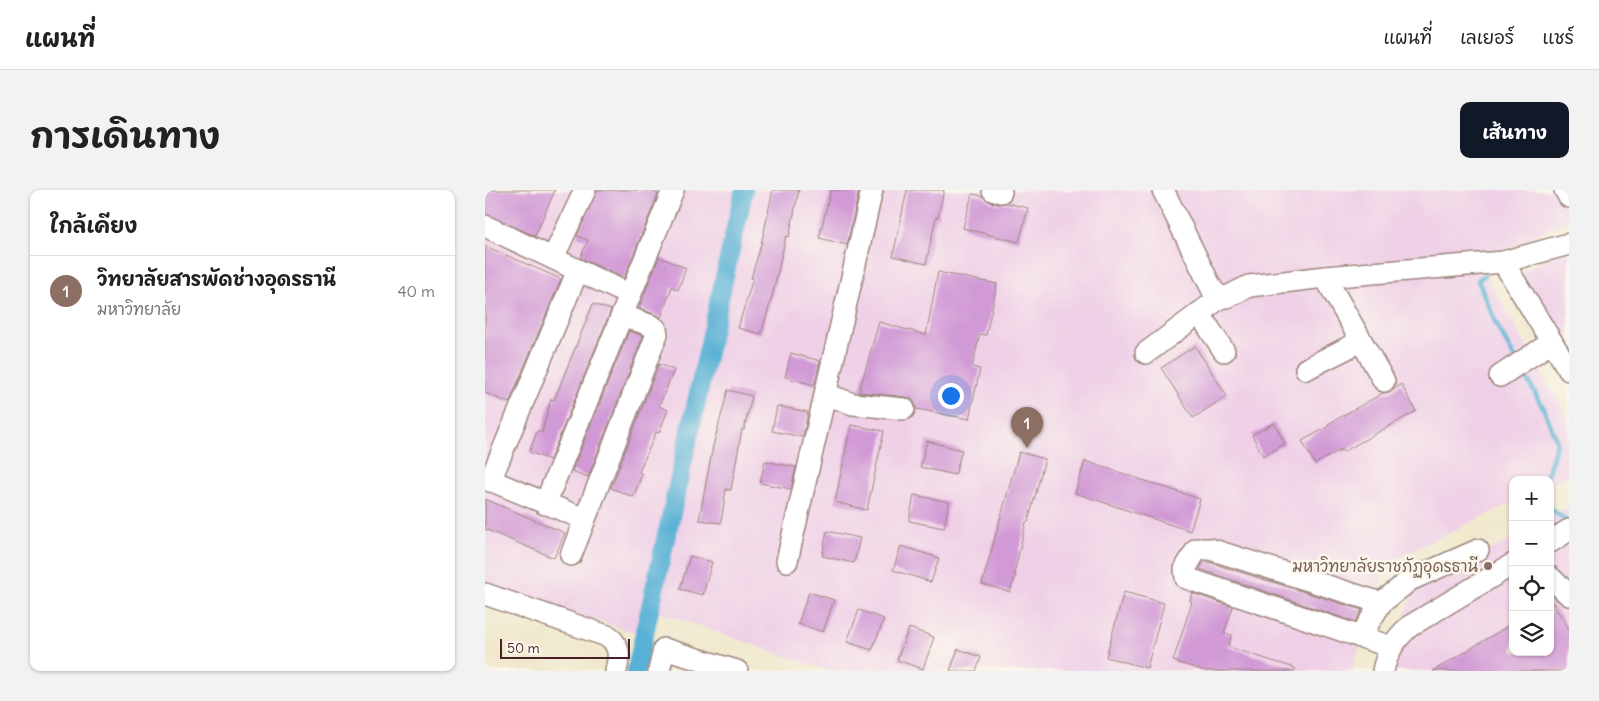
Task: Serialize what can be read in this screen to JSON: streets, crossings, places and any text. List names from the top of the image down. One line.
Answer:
{"places":["มหาวิทยาลัยราชภัฏอุดรธานี"],"scale_bar":"50 m","page":{"header":"แผนที่","nav":["แผนที่","เลเยอร์","แชร์"],"title":"การเดินทาง","buttons":"เส้นทาง","heading":"ใกล้เคียง","list":[{"mark":"1","name":"วิทยาลัยสารพัดช่างอุดรธานี","note":"มหาวิทยาลัย","value":"40 m"}],"pins":"1","map_buttons":["+","−"],"scale":"50 m"}}
